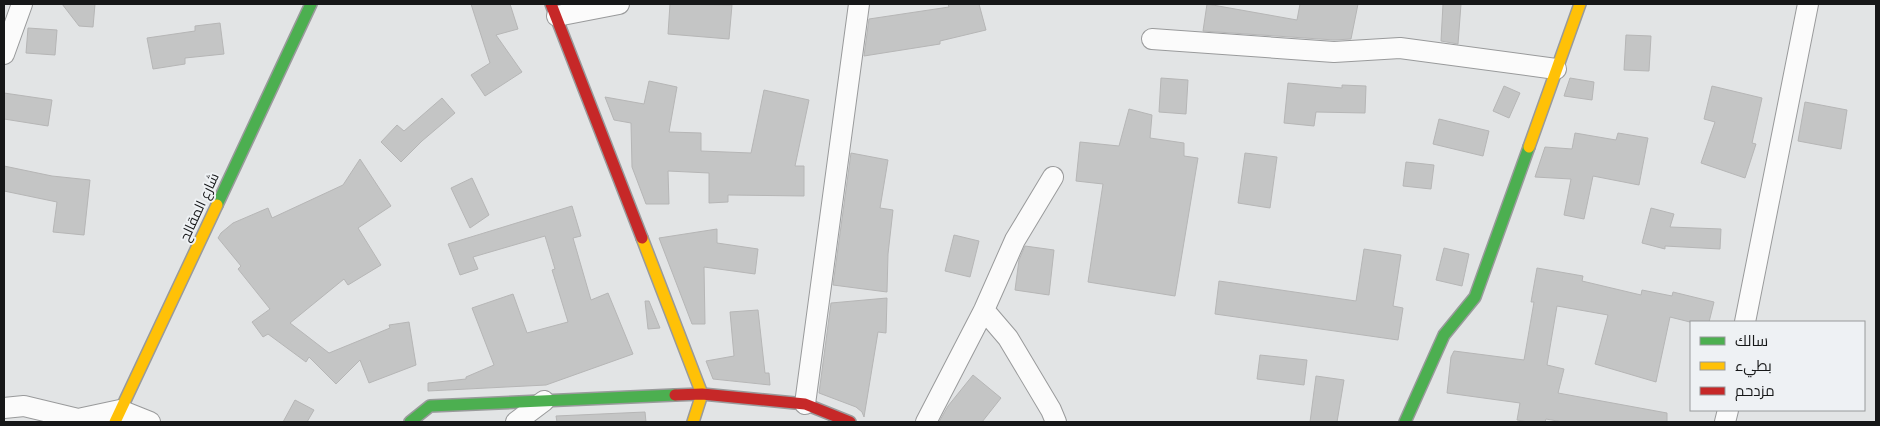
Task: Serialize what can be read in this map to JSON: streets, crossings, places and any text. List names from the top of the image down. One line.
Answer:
{"streets":{"street":["شارع المقالح"]},"legend":["سالك","بطيء","مزدحم"]}
